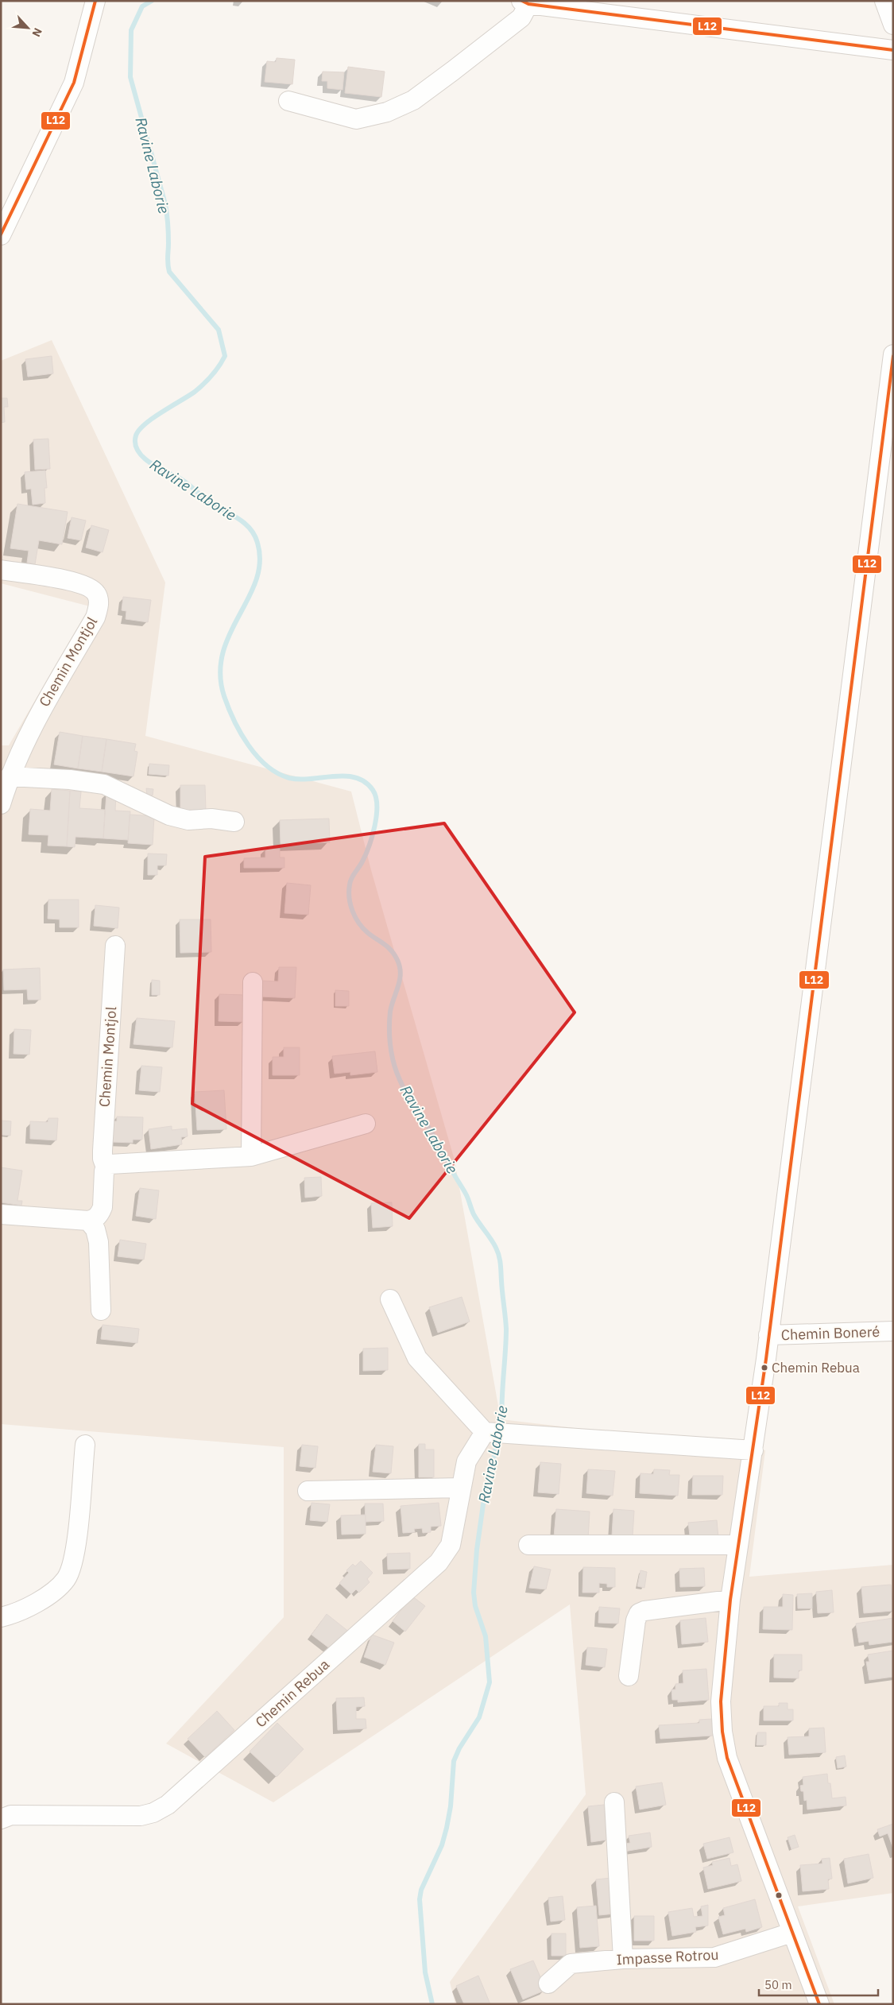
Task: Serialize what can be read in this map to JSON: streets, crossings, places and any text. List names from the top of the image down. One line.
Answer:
{"streets":{"street":["Chemin Montjol","Chemin Boneré","Chemin Rebua","Impasse Rotrou"]},"water":["Ravine Laborie"],"places":["Chemin Rebua"],"lines":["transit line L12"],"scale_bar":"50 m","north":"bottom right"}
